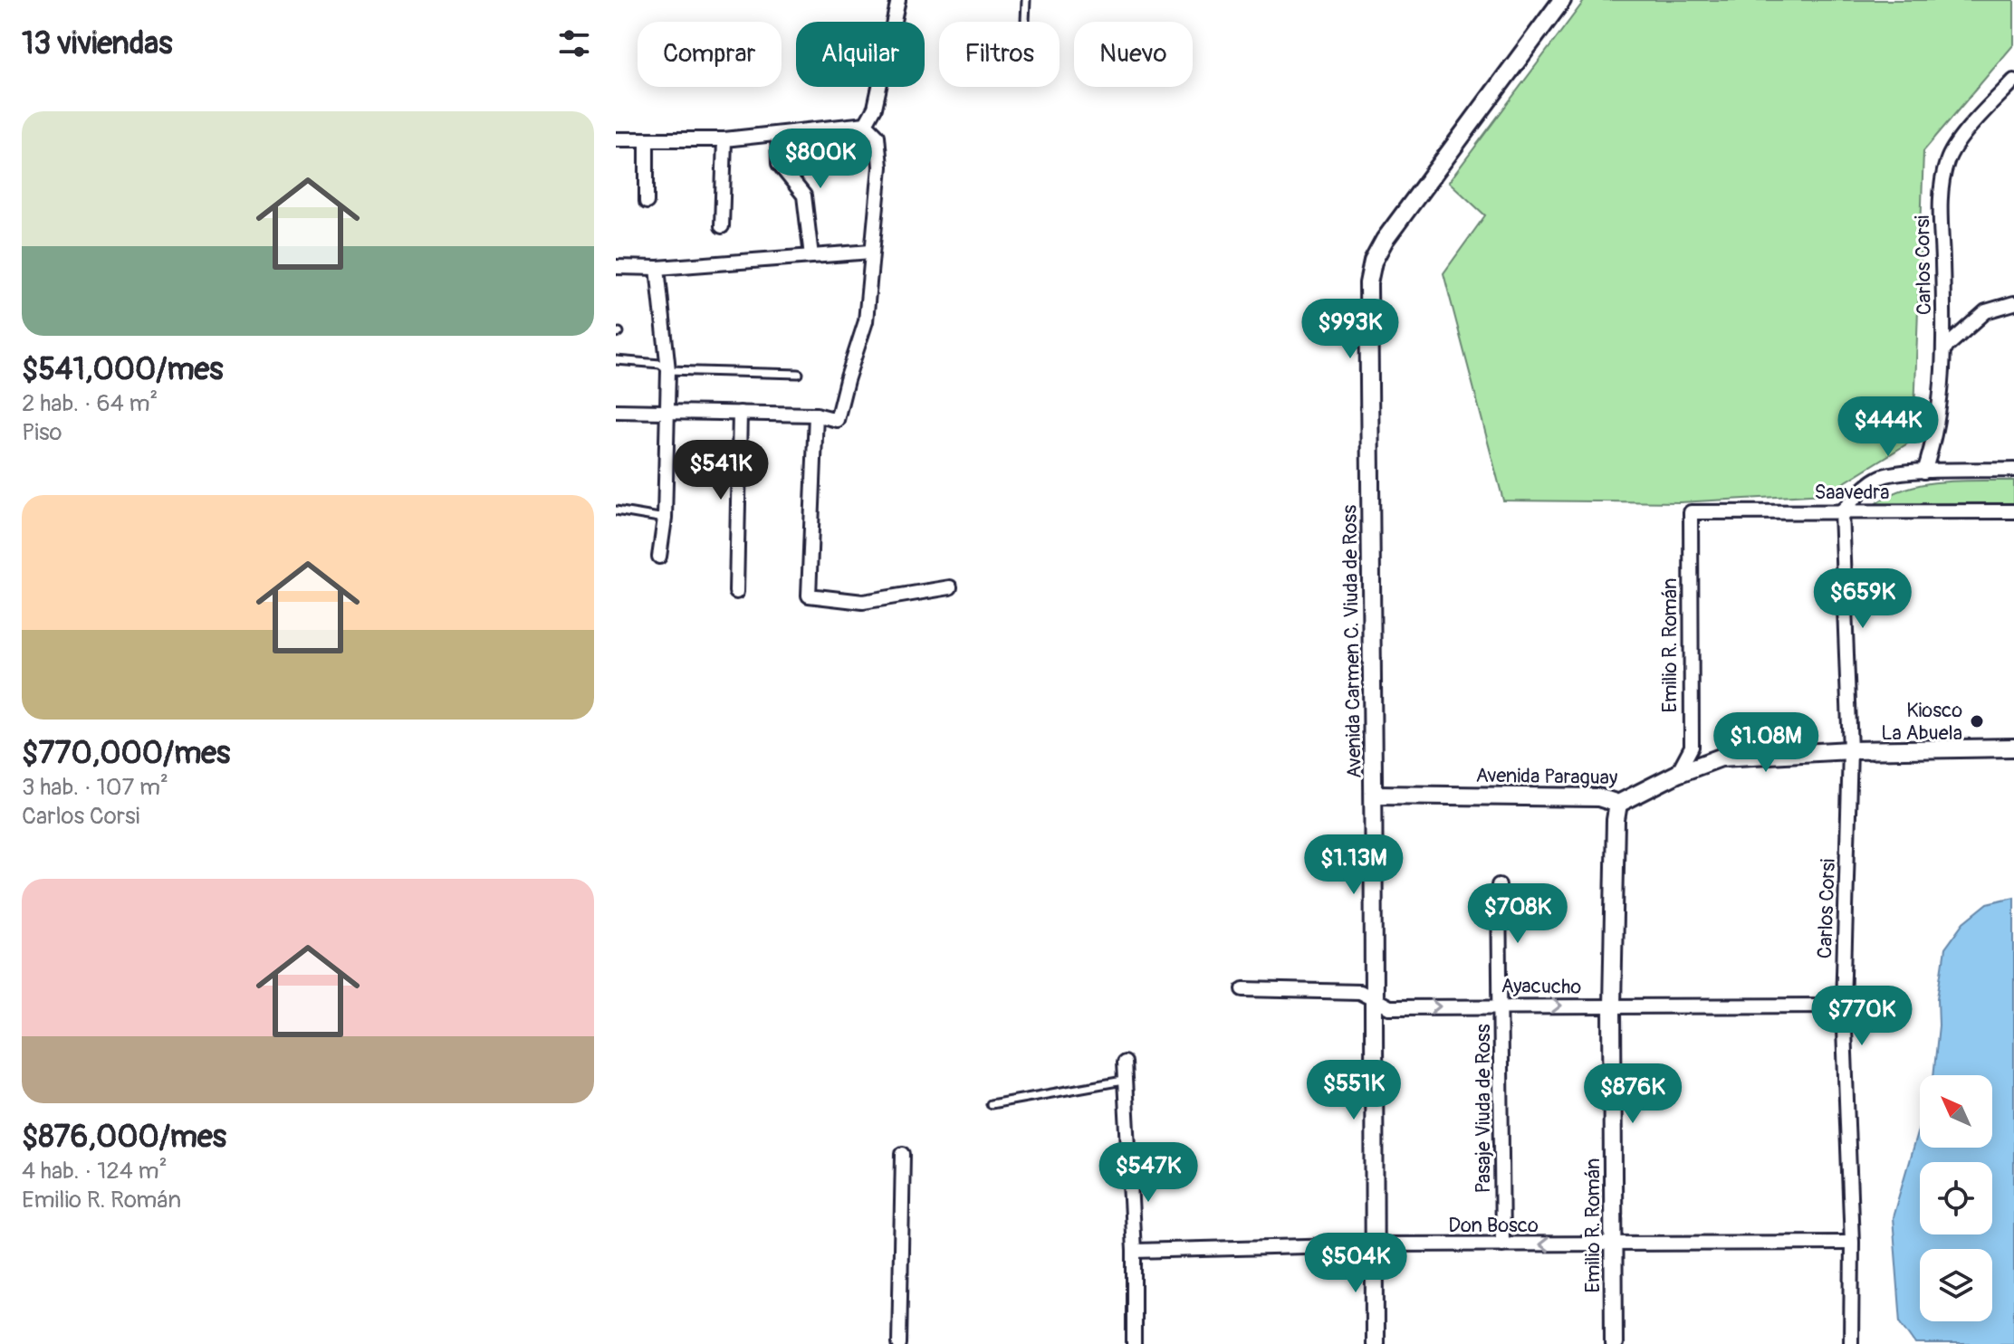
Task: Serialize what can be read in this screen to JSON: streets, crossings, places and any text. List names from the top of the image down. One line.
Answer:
{"streets":{"street":["Carlos Corsi","Saavedra","Avenida Carmen C. Viuda de Ross","Emilio R. Román","Avenida Paraguay","Ayacucho","Pasaje Viuda de Ross","Don Bosco"]},"crossings":[["Carlos Corsi","Saavedra"],["Carlos Corsi","Avenida Paraguay"],["Carlos Corsi","Ayacucho"],["Carlos Corsi","Don Bosco"],["Saavedra","Emilio R. Román"],["Avenida Carmen C. Viuda de Ross","Avenida Paraguay"],["Avenida Carmen C. Viuda de Ross","Ayacucho"],["Avenida Carmen C. Viuda de Ross","Don Bosco"],["Emilio R. Román","Avenida Paraguay"],["Emilio R. Román","Ayacucho"],["Emilio R. Román","Don Bosco"],["Ayacucho","Pasaje Viuda de Ross"],["Pasaje Viuda de Ross","Don Bosco"]],"one_way":["Ayacucho"],"places":["Kiosco La Abuela"],"north":"top left","page":{"heading":"13 viviendas","chip":["Comprar","Alquilar","Filtros","Nuevo"],"list":[{"name":"$541,000/mes","note":"2 hab. · 64 m² · Piso"},{"name":"$770,000/mes","note":"3 hab. · 107 m² · Carlos Corsi"},{"name":"$876,000/mes","note":"4 hab. · 124 m² · Emilio R. Román"}],"price":["$800K","$993K","$444K","$541K","$659K","$1.08M","$1.13M","$708K","$770K","$551K","$876K","$547K","$504K"]}}
